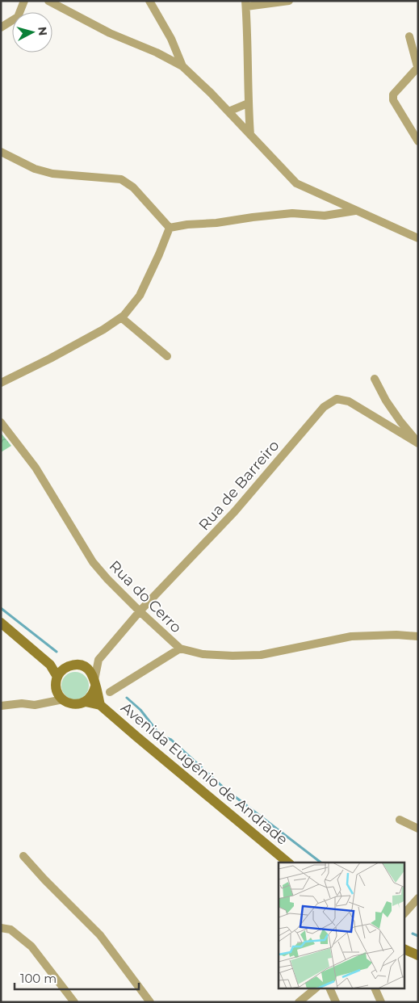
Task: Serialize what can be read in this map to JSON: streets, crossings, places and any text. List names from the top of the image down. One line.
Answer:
{"streets":{"main road":["Avenida Eugénio de Andrade"],"street":["Rua de Barreiro","Rua do Cerro"]},"crossings":[["Rua de Barreiro","Rua do Cerro"]],"scale_bar":"100 m","north":"right"}
